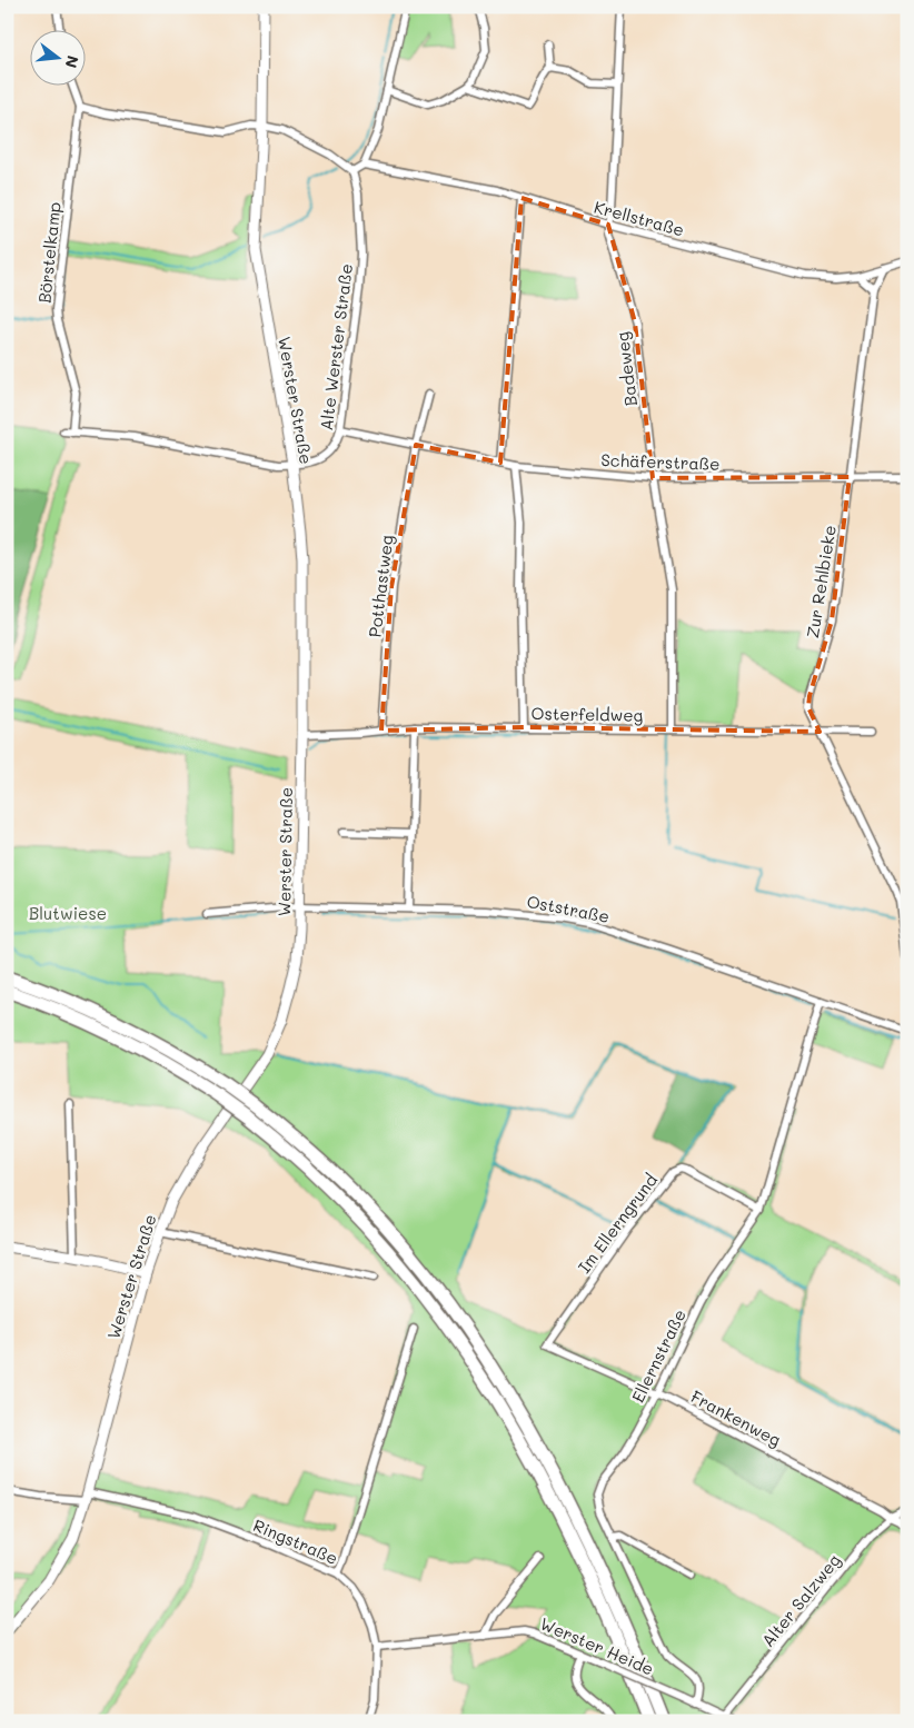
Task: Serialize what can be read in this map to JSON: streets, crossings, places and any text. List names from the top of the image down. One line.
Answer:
{"streets":{"main road":["Werster Straße"],"street":["Krellstraße","Börstelkamp","Alte Werster Straße","Badeweg","Schäferstraße","Zur Rehlbieke","Potthastweg","Osterfeldweg","Oststraße","Im Ellerngrund","Ellernstraße","Frankenweg","Ringstraße","Alter Salzweg","Werster Heide"]},"crossings":[["Krellstraße","Badeweg"],["Krellstraße","Zur Rehlbieke"],["Börstelkamp","Alte Werster Straße"],["Alte Werster Straße","Werster Straße"],["Alte Werster Straße","Schäferstraße"],["Badeweg","Schäferstraße"],["Badeweg","Osterfeldweg"],["Werster Straße","Osterfeldweg"],["Werster Straße","Oststraße"],["Werster Straße","Ringstraße"],["Schäferstraße","Zur Rehlbieke"],["Schäferstraße","Potthastweg"],["Zur Rehlbieke","Osterfeldweg"],["Potthastweg","Osterfeldweg"],["Oststraße","Ellernstraße"],["Im Ellerngrund","Ellernstraße"],["Im Ellerngrund","Frankenweg"],["Ellernstraße","Frankenweg"],["Ellernstraße","Werster Heide"],["Frankenweg","Alter Salzweg"],["Ringstraße","Werster Heide"],["Alter Salzweg","Werster Heide"]],"parks":["Blutwiese"],"north":"right"}
